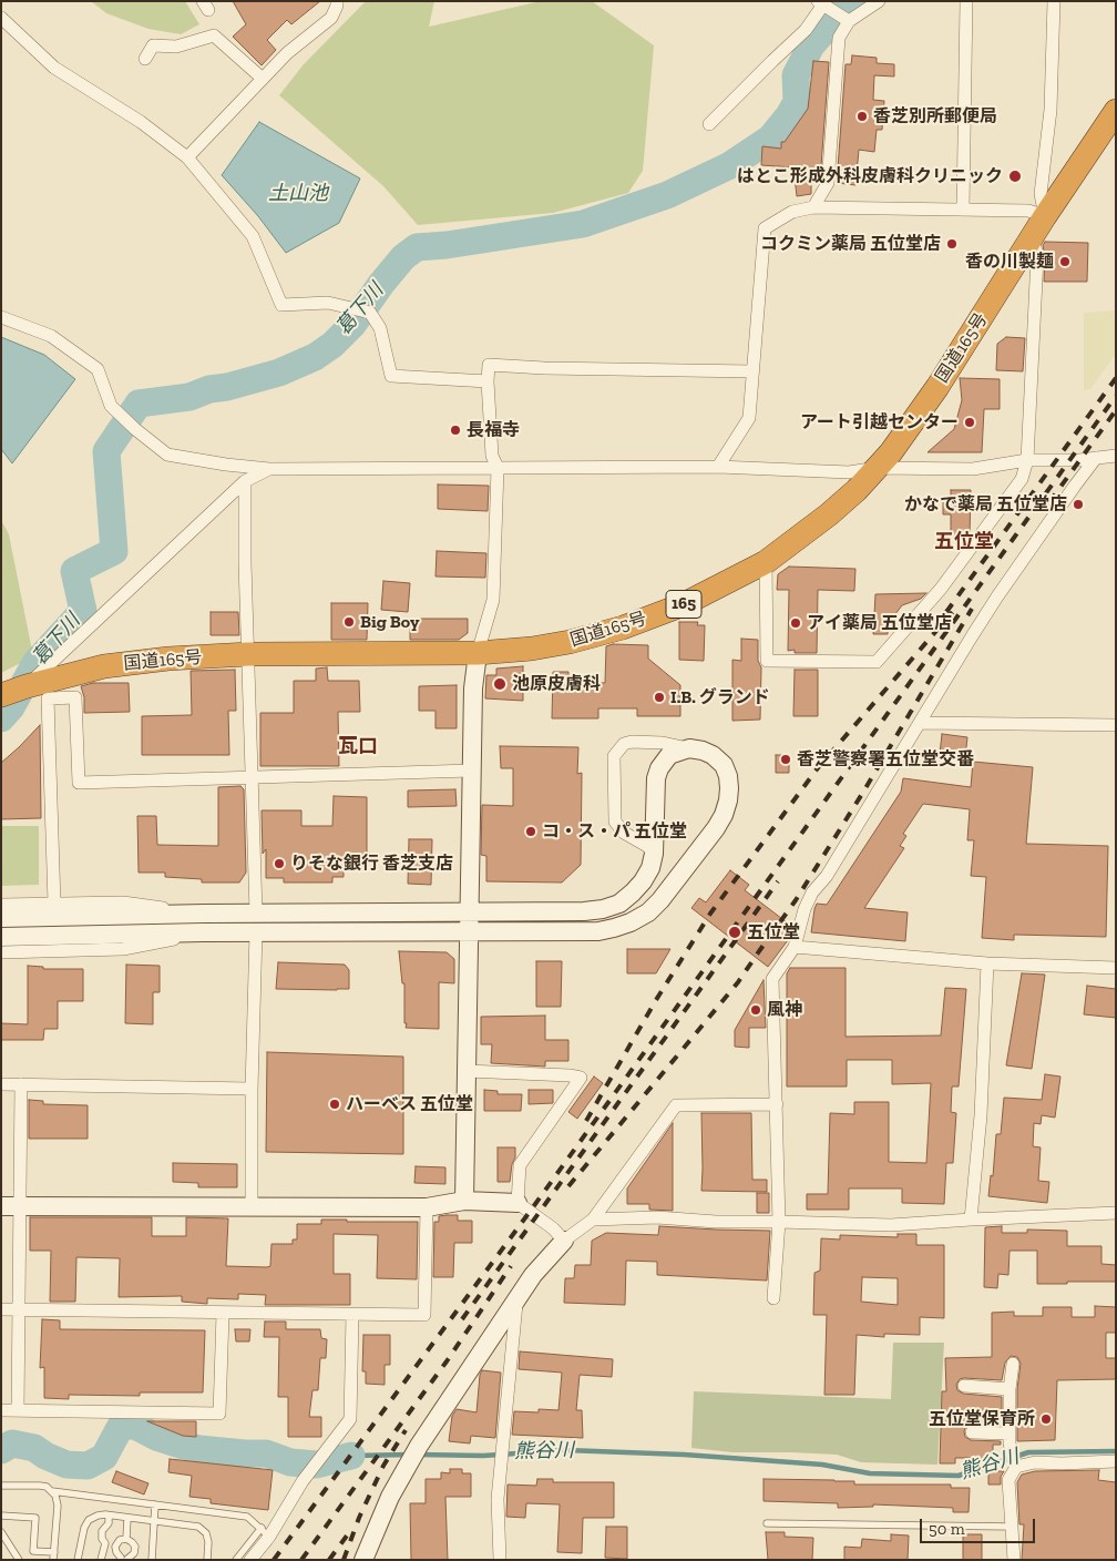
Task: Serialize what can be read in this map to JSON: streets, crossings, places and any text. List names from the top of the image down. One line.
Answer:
{"streets":{"highway":["国道165号","165"]},"districts":["五位堂","瓦口"],"water":["土山池","葛下川","熊谷川"],"places":["香芝別所郵便局","はとこ形成外科皮膚科クリニック","コクミン薬局 五位堂店","香の川製麺","アート引越センター","長福寺","かなで薬局 五位堂店","Big Boy","アイ薬局 五位堂店","池原皮膚科","I.B. グランド","香芝警察署五位堂交番","コ・ス・パ 五位堂","りそな銀行 香芝支店","五位堂","風神","ハーベス 五位堂","五位堂保育所"],"scale_bar":"50 m"}
